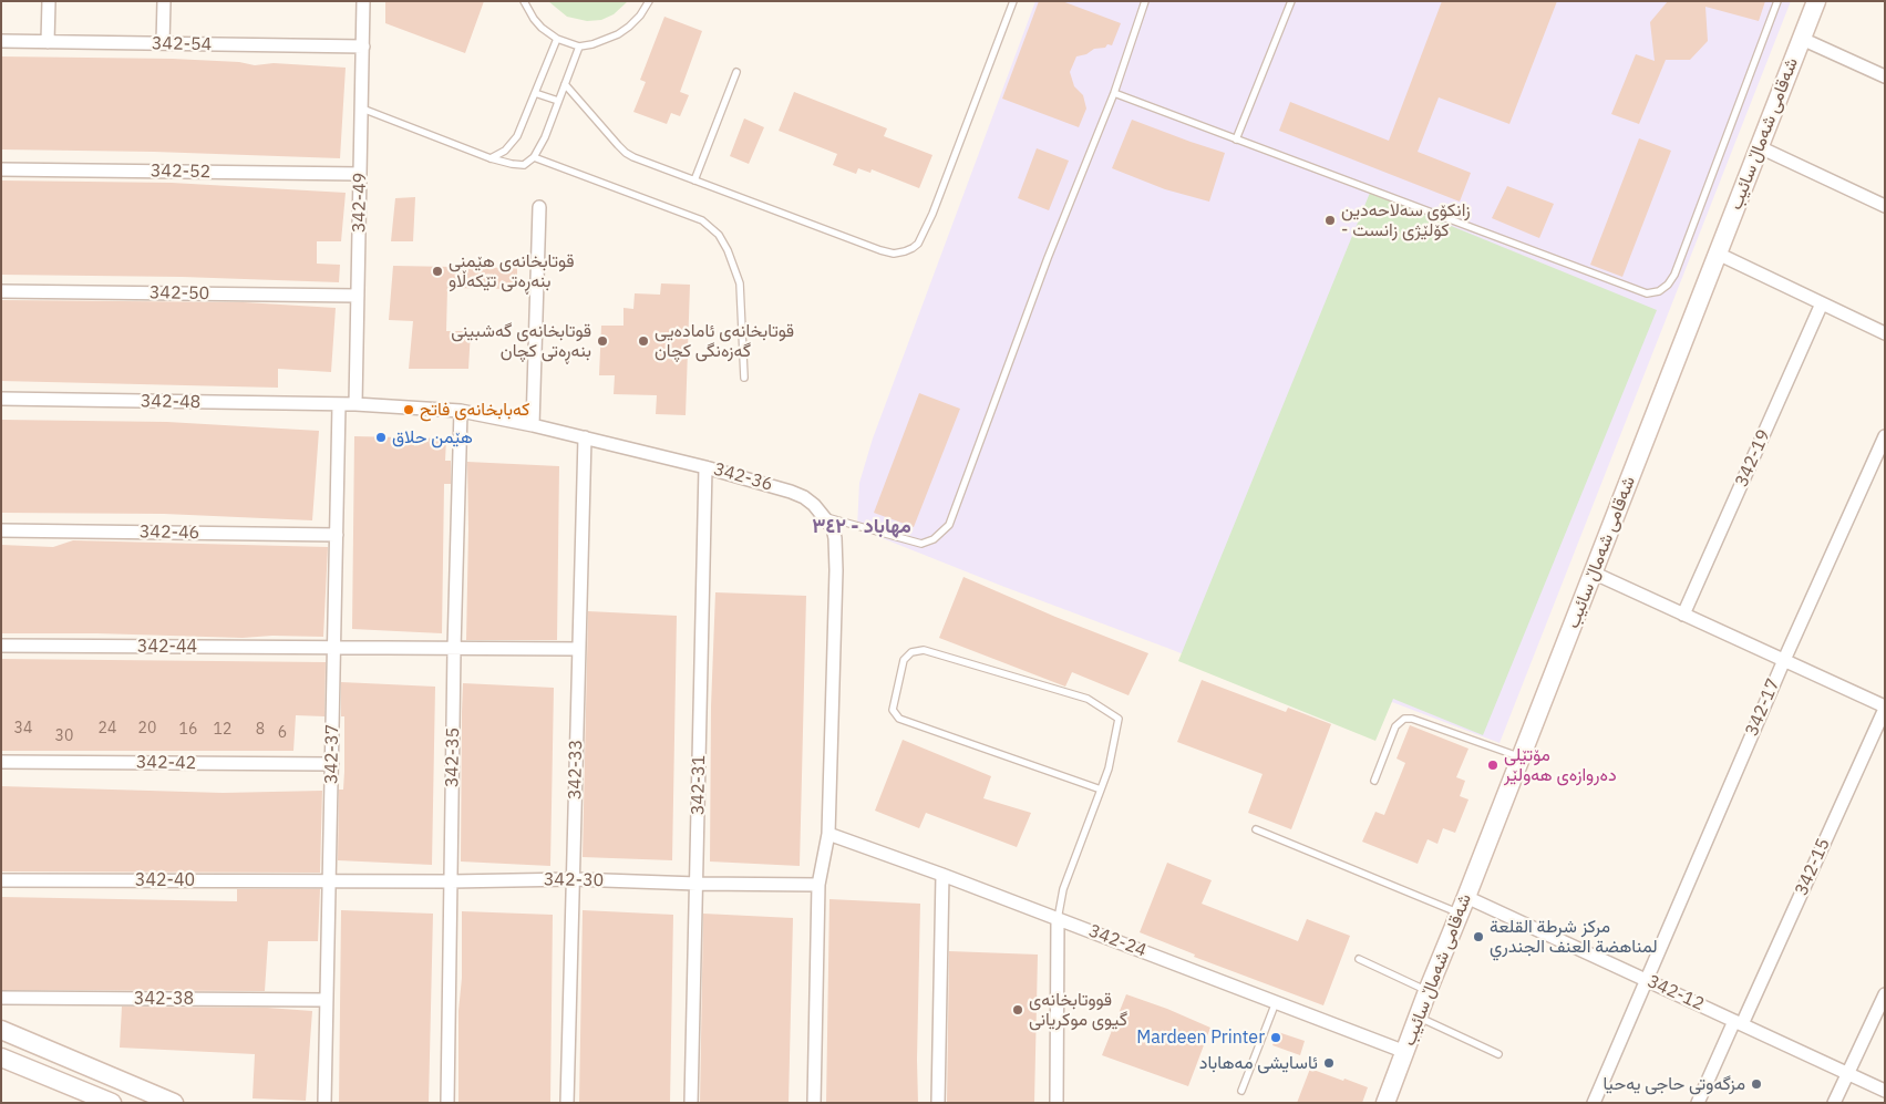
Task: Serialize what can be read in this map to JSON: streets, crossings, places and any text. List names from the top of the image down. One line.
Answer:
{"streets":{"street":["342-54","شەقامی شەماڵ سائیب","342-52","342-49","342-50","342-48","342-19","342-36","342-46","342-44","342-17","342-37","342-35","342-42","342-33","342-31","342-15","342-40","342-30","342-24","342-12","342-38"]},"crossings":[["342-54","342-49"],["شەقامی شەماڵ سائیب","342-24"],["شەقامی شەماڵ سائیب","342-12"],["342-52","342-49"],["342-49","342-50"],["342-49","342-36"],["342-48","342-36"],["342-48","342-37"],["342-36","342-37"],["342-36","342-35"],["342-36","342-33"],["342-36","342-31"],["342-36","342-30"],["342-36","342-24"],["342-46","342-37"],["342-44","342-37"],["342-44","342-35"],["342-44","342-33"],["342-17","342-12"],["342-37","342-42"],["342-37","342-40"],["342-37","342-30"],["342-37","342-38"],["342-35","342-30"],["342-33","342-30"],["342-31","342-30"],["342-15","342-12"],["342-40","342-30"]],"districts":["مهاباد - ٣٤٢"],"places":["زانکۆی سەلاحەدین - کۆلێژی زانست","قوتابخانەی هێمنی بنەڕەتی تێکەڵاو","قوتابخانەی گەشبینی بنەڕەتی کچان","قوتابخانەی ئامادەیی گەزەنگی کچان","كەبابخانەی فاتح","هێمن حلاق","مۆتێلی دەروازەی هەولێر","مركز شرطة القلعة لمناهضة العنف الجندري","قووتابخانەی گيوی موكريانی","Mardeen Printer","ئاسایشی مەهاباد","مزگەوتی حاجی یەحیا"],"house_numbers":["34","24","20","16","12","8","6","30"]}
